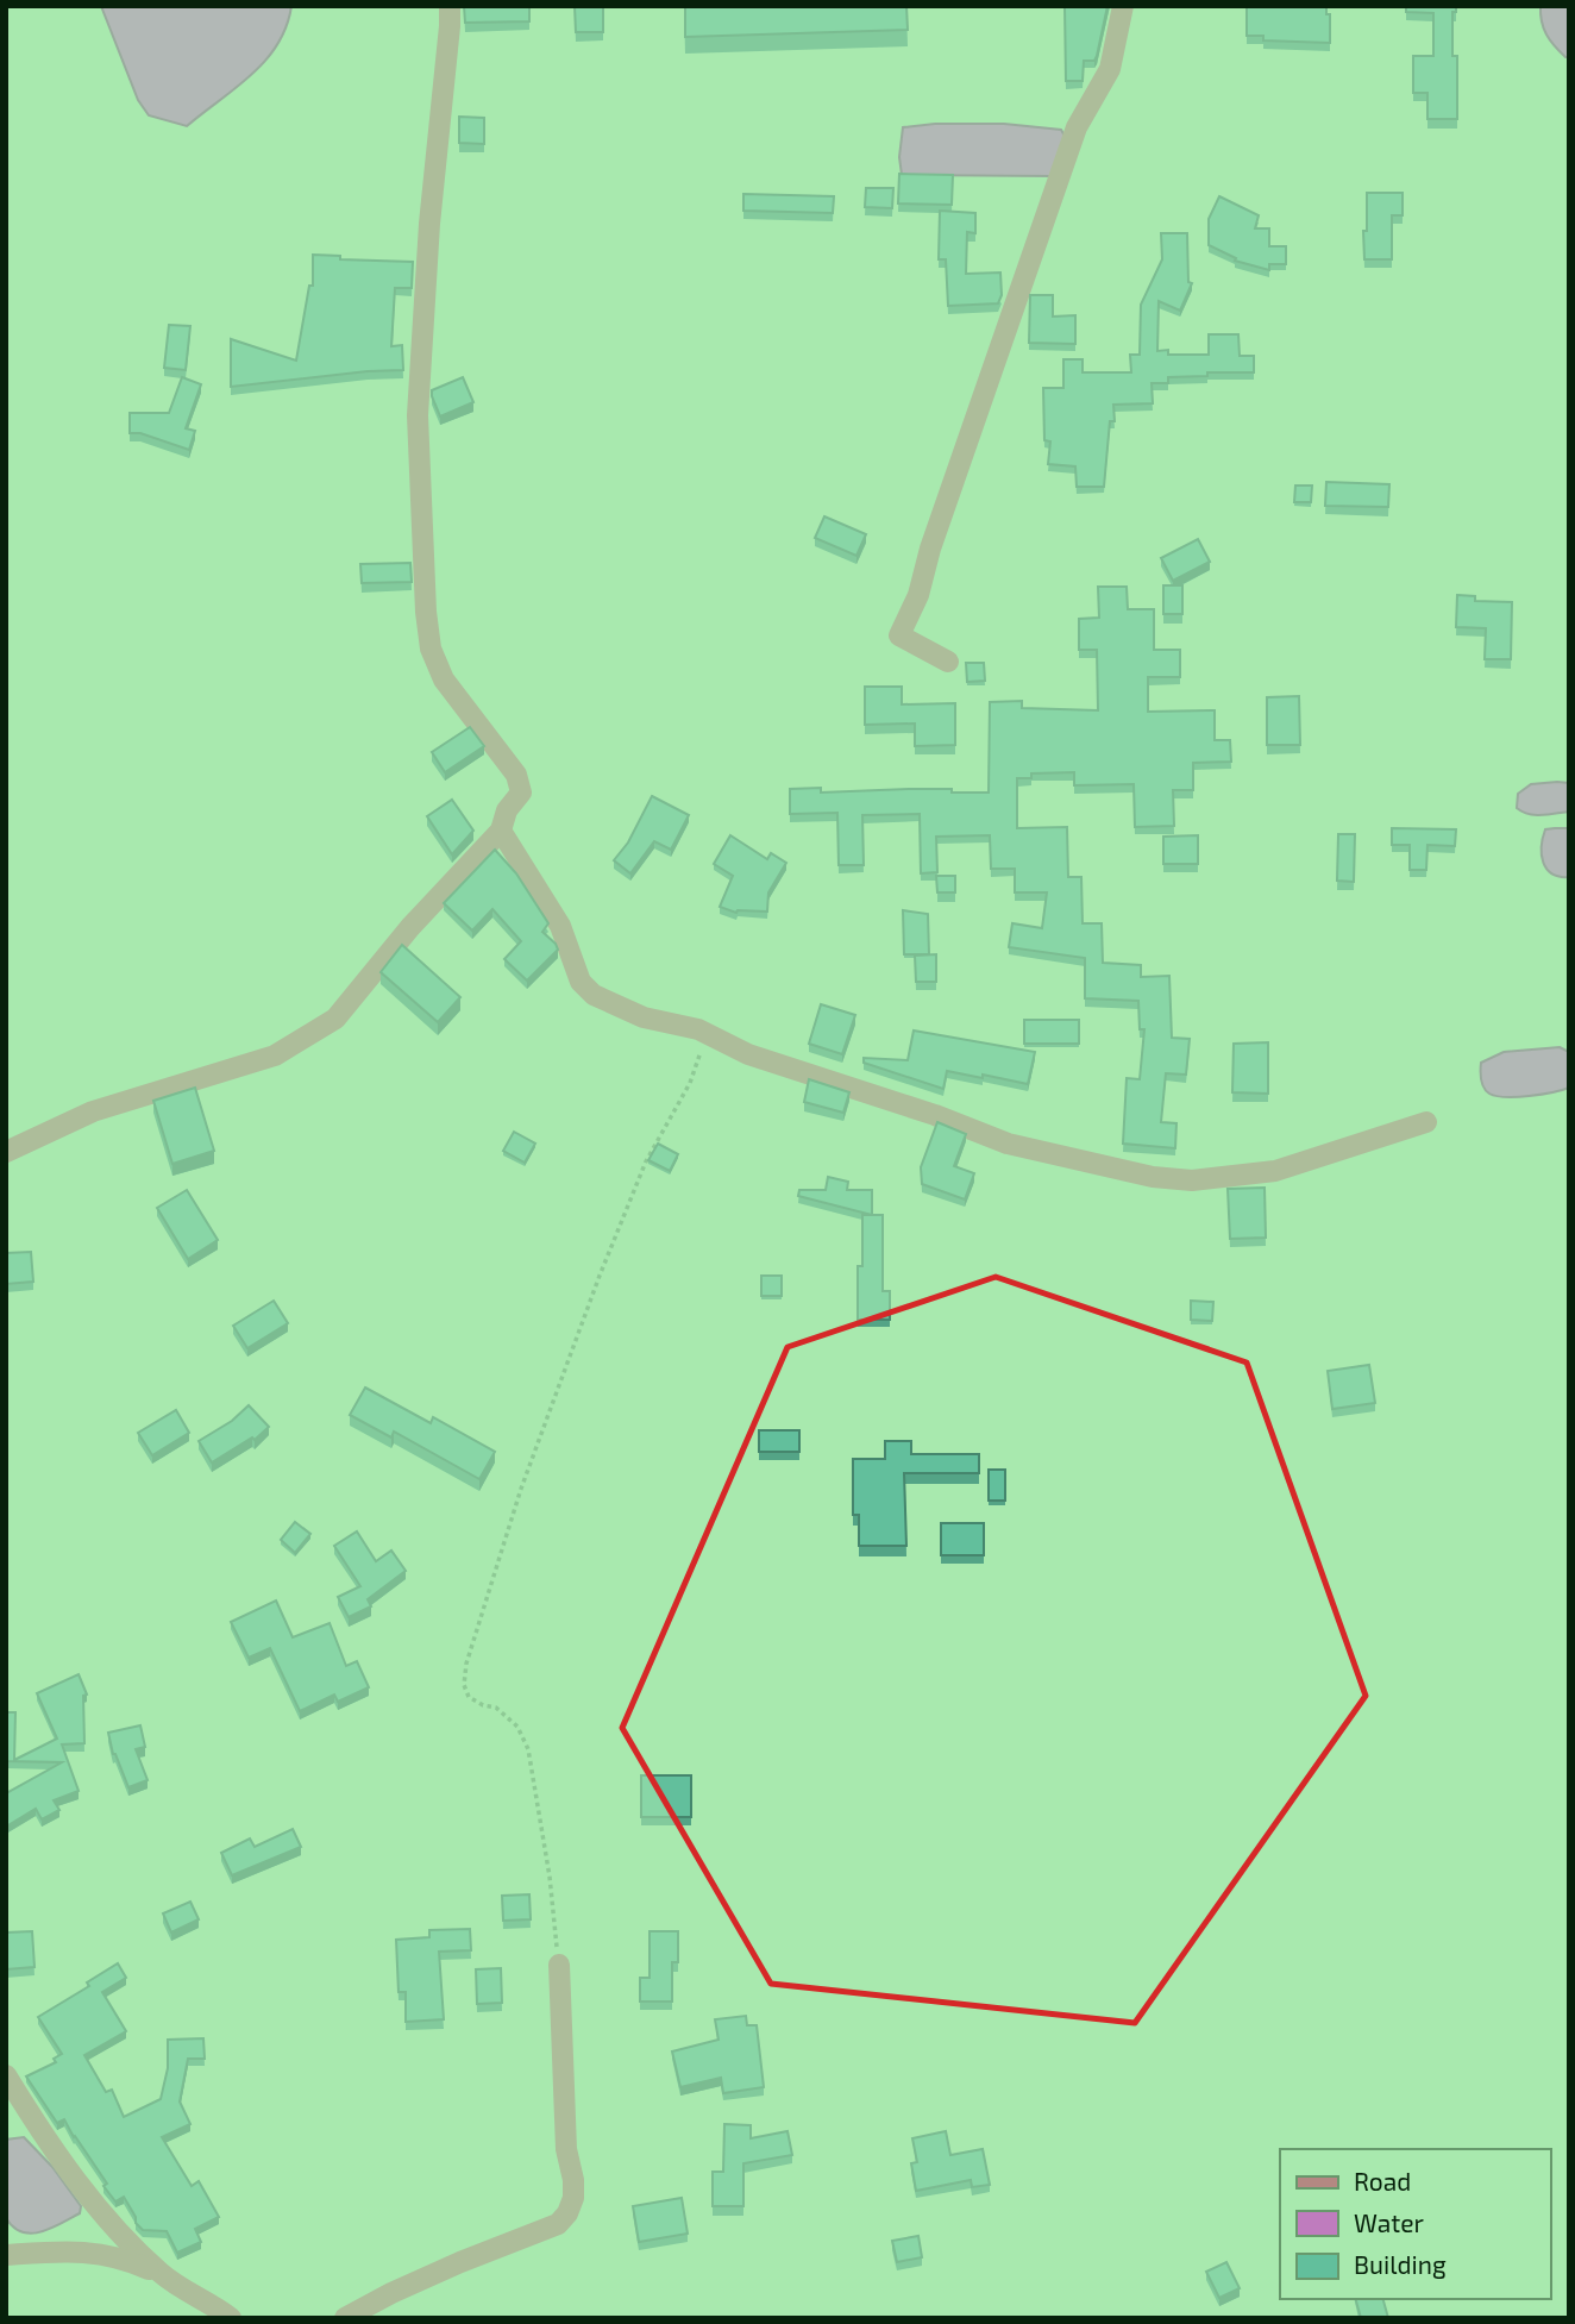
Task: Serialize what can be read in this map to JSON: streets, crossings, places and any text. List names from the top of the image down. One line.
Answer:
{"legend":["Road","Water","Building"]}
